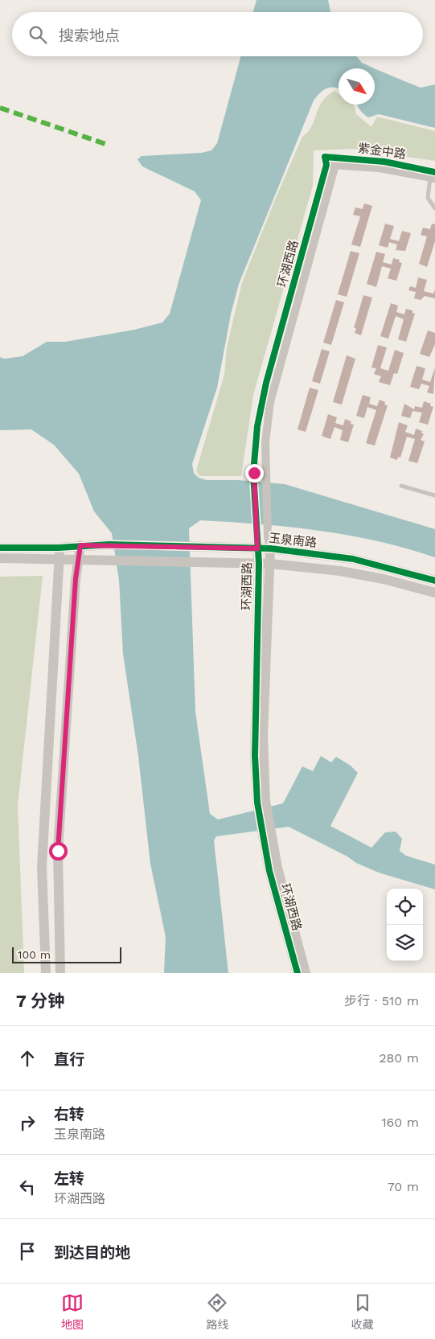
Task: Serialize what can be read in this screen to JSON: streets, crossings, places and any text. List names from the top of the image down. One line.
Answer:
{"streets":{"street":["紫金中路","环湖西路","玉泉南路"]},"crossings":[["紫金中路","环湖西路"],["环湖西路","玉泉南路"]],"scale_bar":"100 m","north":"bottom right","page":{"search":"搜索地点","scale":"100 m","heading":["7 分钟","步行 · 510 m"],"list":[["直行","280 m"],["右转","玉泉南路","160 m"],["左转","环湖西路","70 m"],"到达目的地"],"nav":["地图","路线","收藏"]}}
